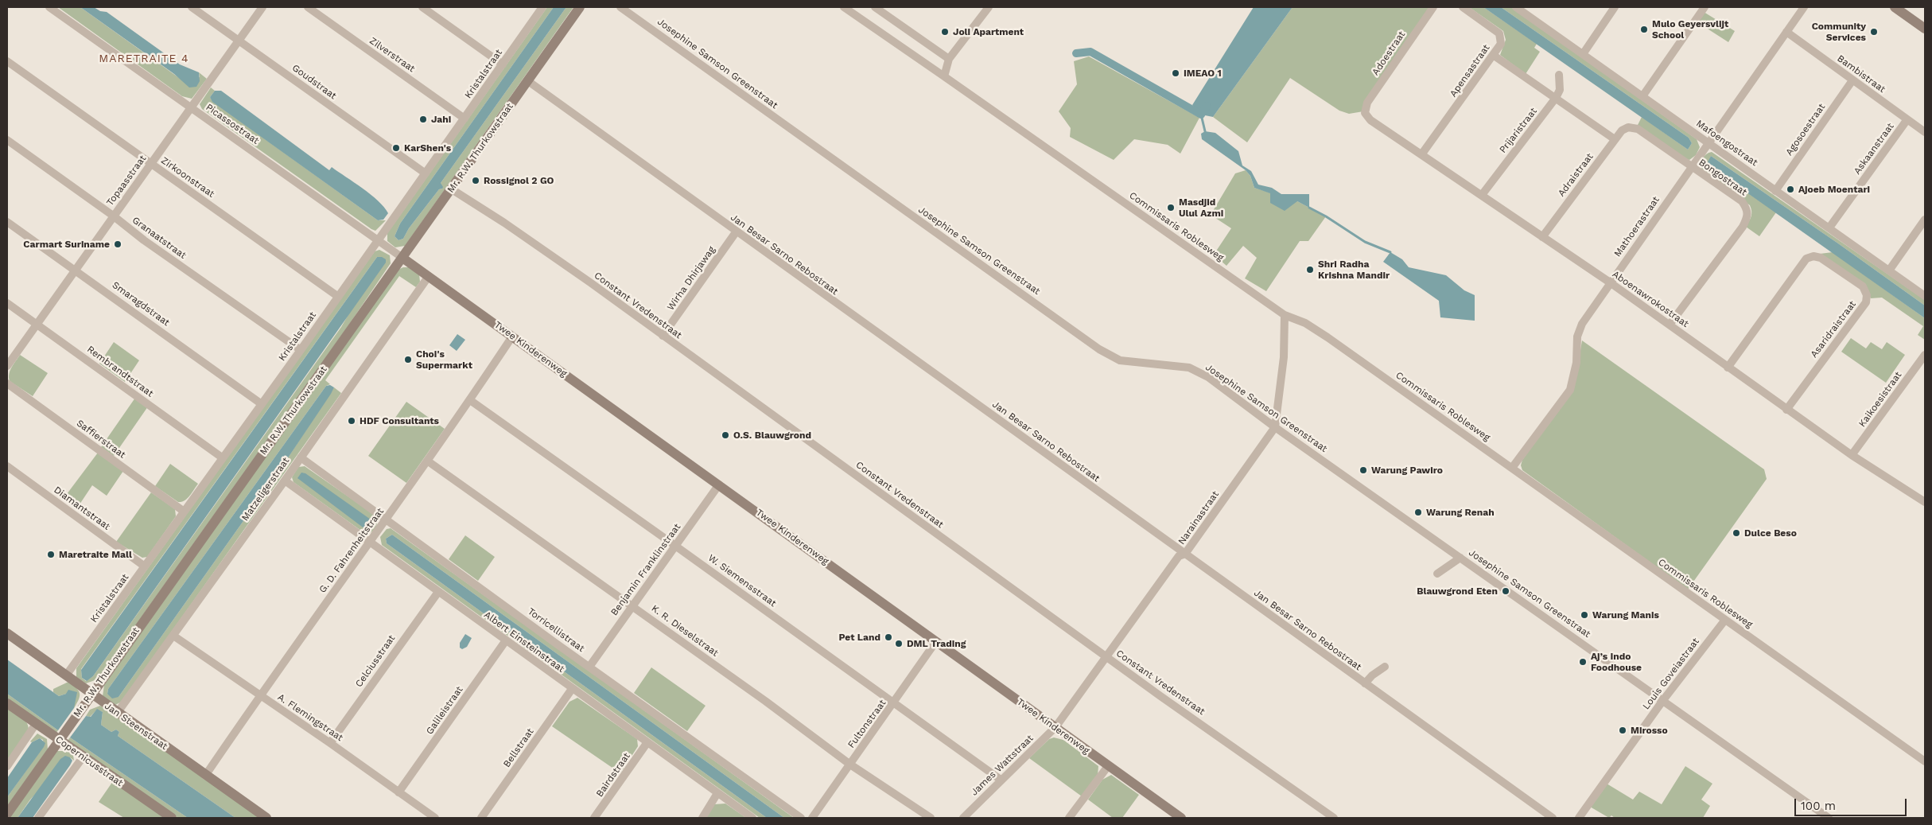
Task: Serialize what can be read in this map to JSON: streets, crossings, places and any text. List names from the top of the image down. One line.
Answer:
{"streets":{"street":["Adoestraat","Zilverstraat","Josephine Samson Greenstraat","Apensastraat","Kristalstraat","Bambistraat","Goudstraat","Picassostraat","Agosoestraat","Prijaristraat","Mafoengostraat","Mr. R.W. Thurkowstraat","Askaanstraat","Adraistraat","Zirkoonstraat","Bongostraat","Topaasstraat","Commissaris Roblesweg","Mathoerastraat","Granaatstraat","Jan Besar Sarno Rebostraat","Wirha Dhirjawag","Aboenawrokostraat","Smaragdstraat","Constant Vredenstraat","Asaridraistraat","Twee Kinderenweg","Rembrandtstraat","Kaikoesistraat","Saffierstraat","Matzeligerstraat","Diamantstraat","Narainastraat","G. D. Fahrenheitstraat","Benjamin Franklinstraat","W. Siemensstraat","Torricellistraat","K. R. Dieselstraat","Albert Einsteinstraat","Celciusstraat","Louis Goveiastraat","Galileistraat","A. Flemingstraat","Fultonstraat","Jan Steenstraat","Bellstraat","Copernicusstraat","James Wattstraat","Bairdstraat"]},"crossings":[["Adoestraat","Aboenawrokostraat"],["Zilverstraat","Kristalstraat"],["Josephine Samson Greenstraat","Narainastraat"],["Josephine Samson Greenstraat","Louis Goveiastraat"],["Apensastraat","Aboenawrokostraat"],["Kristalstraat","Goudstraat"],["Kristalstraat","Picassostraat"],["Kristalstraat","Zirkoonstraat"],["Kristalstraat","Granaatstraat"],["Kristalstraat","Smaragdstraat"],["Kristalstraat","Rembrandtstraat"],["Kristalstraat","Saffierstraat"],["Kristalstraat","Diamantstraat"],["Kristalstraat","Jan Steenstraat"],["Bambistraat","Agosoestraat"],["Bambistraat","Askaanstraat"],["Bambistraat","Mathoerastraat"],["Goudstraat","Topaasstraat"],["Picassostraat","Mr. R.W. Thurkowstraat"],["Picassostraat","Topaasstraat"],["Picassostraat","Twee Kinderenweg"],["Agosoestraat","Mafoengostraat"],["Prijaristraat","Aboenawrokostraat"],["Mafoengostraat","Askaanstraat"],["Mafoengostraat","Mathoerastraat"],["Mr. R.W. Thurkowstraat","Jan Besar Sarno Rebostraat"],["Mr. R.W. Thurkowstraat","Constant Vredenstraat"],["Mr. R.W. Thurkowstraat","Twee Kinderenweg"],["Mr. R.W. Thurkowstraat","Jan Steenstraat"],["Mr. R.W. Thurkowstraat","Copernicusstraat"],["Adraistraat","Bongostraat"],["Adraistraat","Aboenawrokostraat"],["Zirkoonstraat","Topaasstraat"],["Bongostraat","Mathoerastraat"],["Bongostraat","Aboenawrokostraat"],["Topaasstraat","Granaatstraat"],["Topaasstraat","Smaragdstraat"],["Topaasstraat","Rembrandtstraat"],["Commissaris Roblesweg","Mathoerastraat"],["Commissaris Roblesweg","Narainastraat"],["Commissaris Roblesweg","Louis Goveiastraat"],["Mathoerastraat","Aboenawrokostraat"],["Jan Besar Sarno Rebostraat","Wirha Dhirjawag"],["Jan Besar Sarno Rebostraat","Narainastraat"],["Wirha Dhirjawag","Constant Vredenstraat"],["Aboenawrokostraat","Asaridraistraat"],["Aboenawrokostraat","Kaikoesistraat"],["Constant Vredenstraat","Narainastraat"],["Twee Kinderenweg","Matzeligerstraat"],["Twee Kinderenweg","Narainastraat"],["Twee Kinderenweg","G. D. Fahrenheitstraat"],["Twee Kinderenweg","Benjamin Franklinstraat"],["Twee Kinderenweg","Fultonstraat"],["Twee Kinderenweg","James Wattstraat"],["Matzeligerstraat","Torricellistraat"],["Matzeligerstraat","Albert Einsteinstraat"],["Matzeligerstraat","A. Flemingstraat"],["Matzeligerstraat","Jan Steenstraat"],["Narainastraat","James Wattstraat"],["G. D. Fahrenheitstraat","W. Siemensstraat"],["G. D. Fahrenheitstraat","Torricellistraat"],["G. D. Fahrenheitstraat","K. R. Dieselstraat"],["G. D. Fahrenheitstraat","Albert Einsteinstraat"],["G. D. Fahrenheitstraat","A. Flemingstraat"],["G. D. Fahrenheitstraat","Jan Steenstraat"],["Benjamin Franklinstraat","W. Siemensstraat"],["Benjamin Franklinstraat","Torricellistraat"],["Benjamin Franklinstraat","K. R. Dieselstraat"],["W. Siemensstraat","Fultonstraat"],["W. Siemensstraat","James Wattstraat"],["K. R. Dieselstraat","Fultonstraat"],["Albert Einsteinstraat","Celciusstraat"],["Albert Einsteinstraat","Galileistraat"],["Albert Einsteinstraat","Bellstraat"],["Albert Einsteinstraat","Bairdstraat"],["Celciusstraat","A. Flemingstraat"],["Galileistraat","A. Flemingstraat"]],"districts":["MARETRAITE 4"],"places":["Mulo Geyersvlijt School","Joli Apartment","Community Services","IMEAO 1","Jahi","KarShen's","Rossignol 2 GO","Ajoeb Moentari","Masdjid Ulul Azmi","Carmart Suriname","Shri Radha Krishna Mandir","Choi's Supermarkt","HDF Consultants","O.S. Blauwgrond","Warung Pawiro","Warung Renah","Dulce Beso","Maretraite Mall","Blauwgrond Eten","Warung Manis","Pet Land","DML Trading","Aj’s Indo Foodhouse","Mirosso"],"scale_bar":"100 m"}
